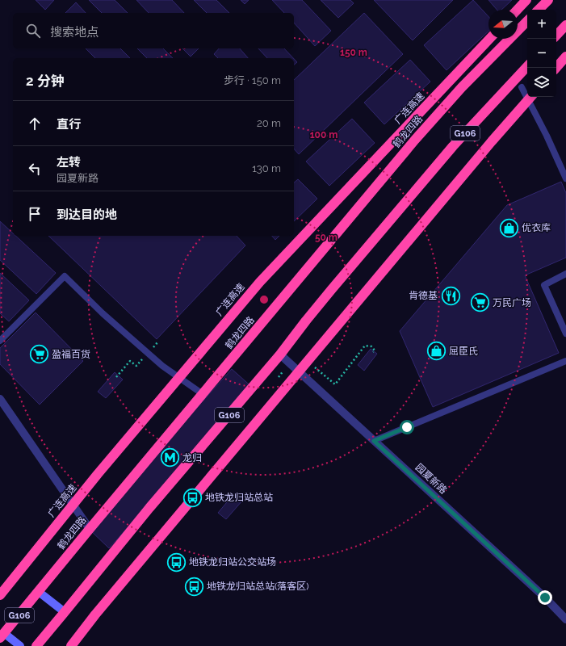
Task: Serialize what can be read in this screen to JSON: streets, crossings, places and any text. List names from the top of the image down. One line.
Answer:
{"streets":{"highway":["广连高速","鹤龙四路","G106"],"street":["园夏新路"]},"crossings":[["G106","园夏新路"]],"places":{"shop":["优衣库","屈臣氏"],"restaurant":["肯德基"],"supermarket":["万民广场","盈福百货"],"metro station":["龙归"],"bus stop":["地铁龙归站总站","地铁龙归站公交站场","地铁龙归站总站(落客区)"]},"north":"left","page":{"map_buttons":["+","−"],"search":"搜索地点","heading":["2 分钟","步行 · 150 m"],"list":[["直行","20 m"],["左转","园夏新路","130 m"],"到达目的地"]},"rings":["150 m","100 m","50 m"]}
